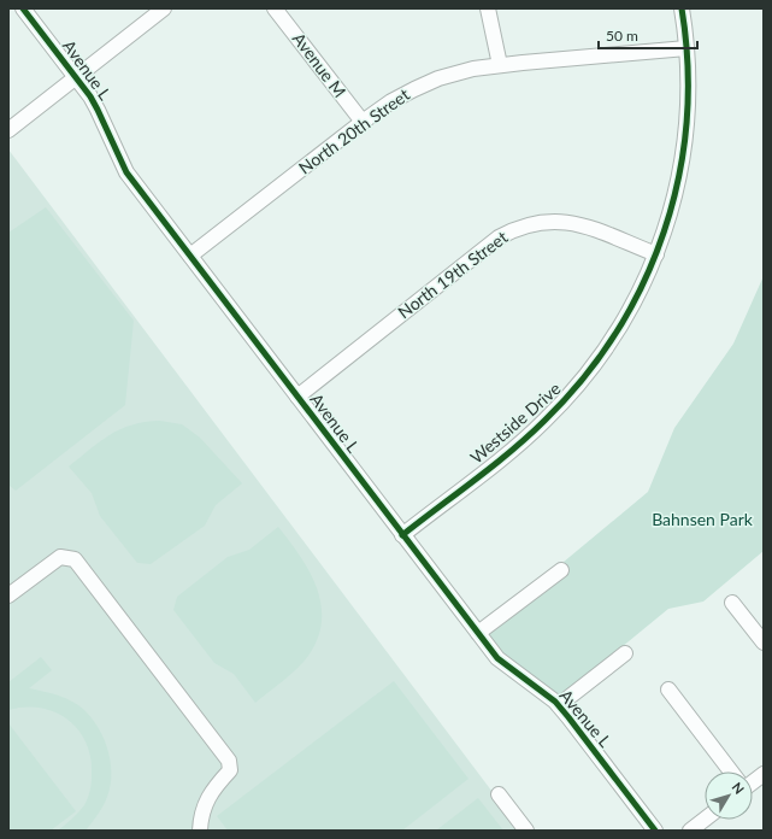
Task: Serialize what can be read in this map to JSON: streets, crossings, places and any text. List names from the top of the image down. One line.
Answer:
{"streets":{"street":["Avenue M","Avenue L","North 20th Street","North 19th Street","Westside Drive"]},"crossings":[["Avenue M","North 20th Street"],["Avenue L","North 20th Street"],["Avenue L","North 19th Street"],["Avenue L","Westside Drive"],["North 20th Street","Westside Drive"],["North 19th Street","Westside Drive"]],"parks":["Bahnsen Park"],"scale_bar":"50 m","north":"top right"}
